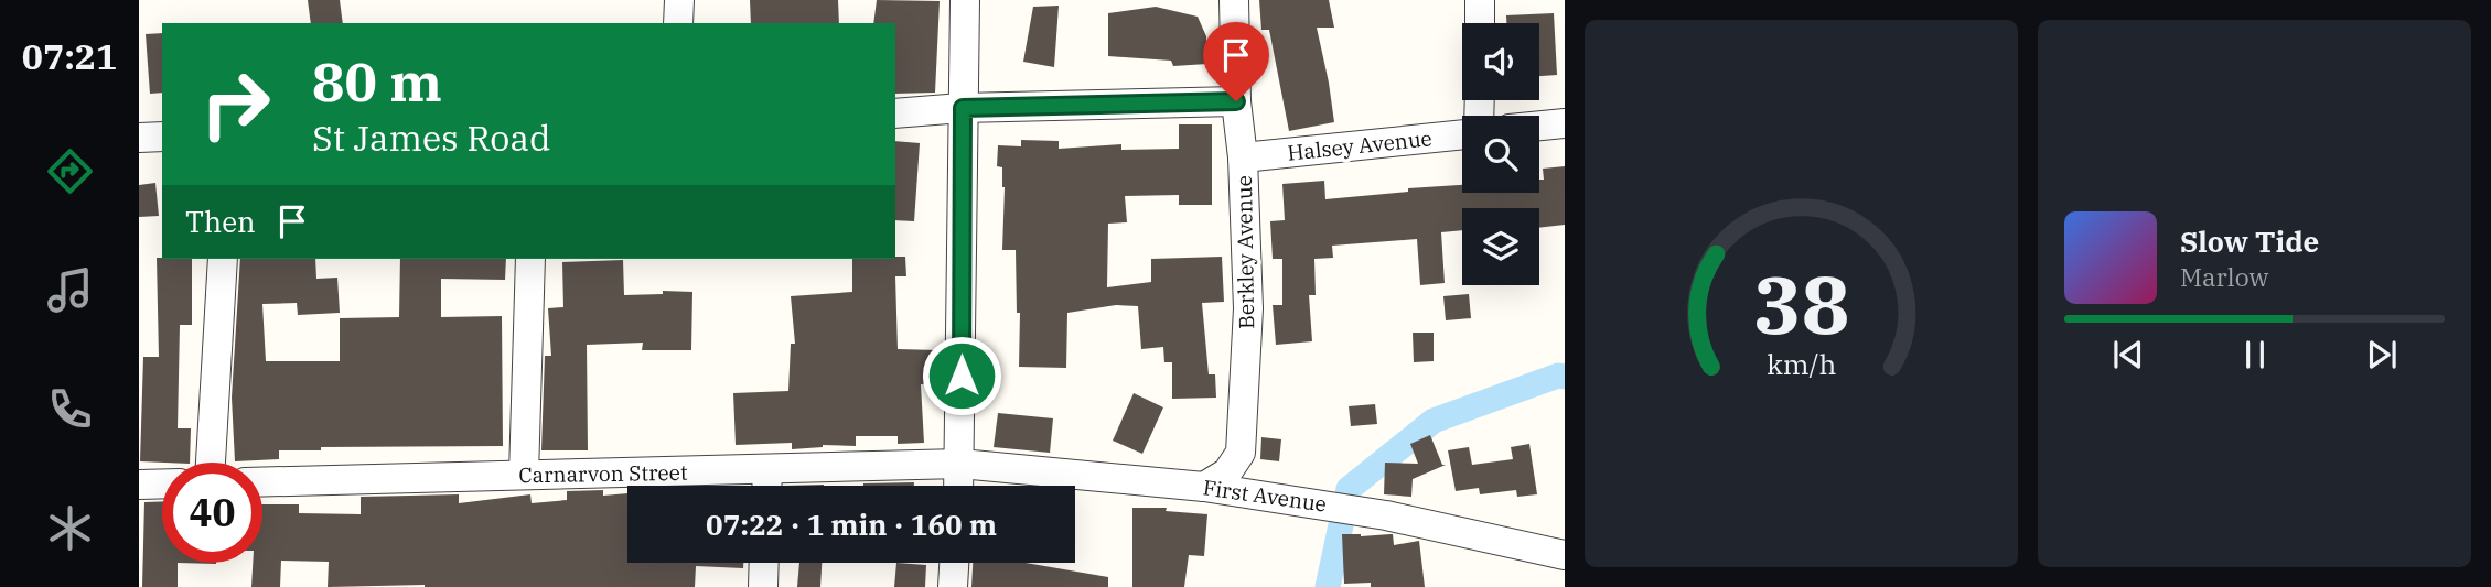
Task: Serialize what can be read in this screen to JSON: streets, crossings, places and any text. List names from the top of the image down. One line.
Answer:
{"streets":{"street":["Halsey Avenue","Berkley Avenue","Carnarvon Street","First Avenue"]},"crossings":[["Halsey Avenue","Berkley Avenue"],["Berkley Avenue","First Avenue"],["Carnarvon Street","First Avenue"]],"page":{"tabs":"07:21","turn":["80 m","St James Road"],"then":"Then","song":["Slow Tide","Marlow"],"limit":"40","trip":"07:22 · 1 min · 160 m","gauge":["38","km/h"]}}
